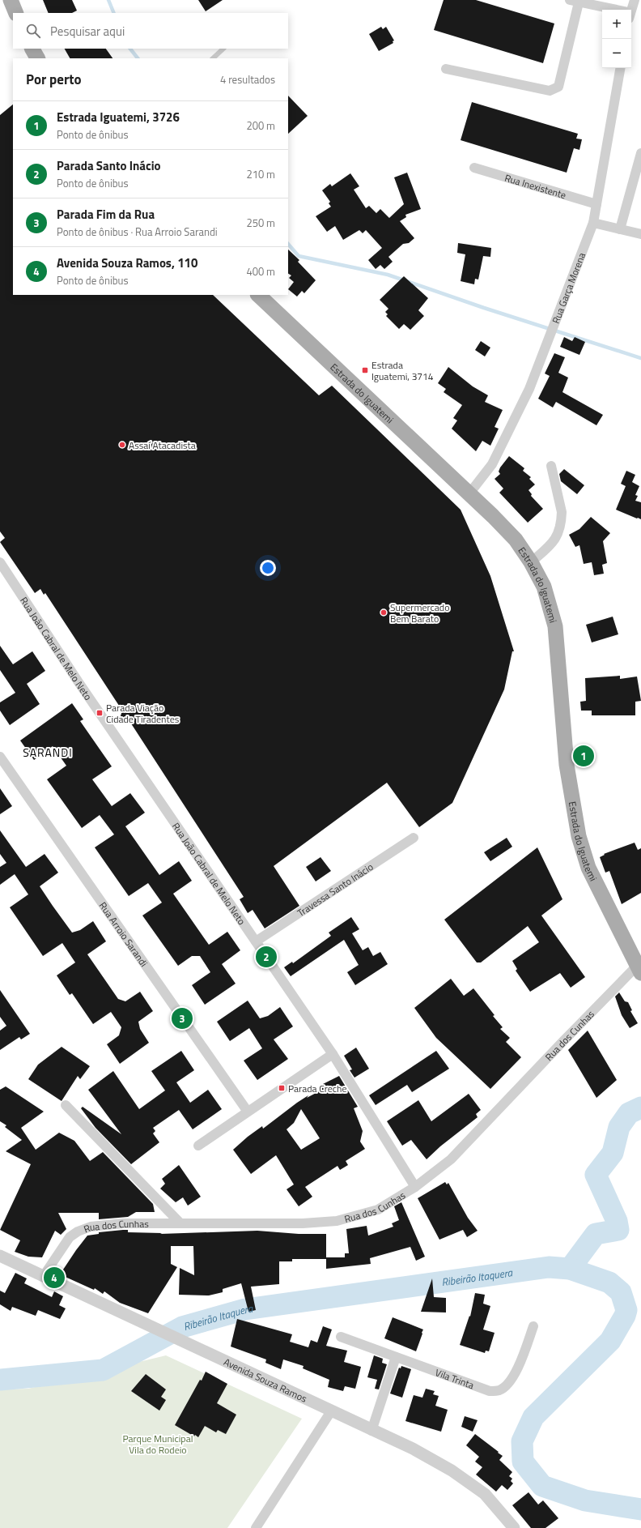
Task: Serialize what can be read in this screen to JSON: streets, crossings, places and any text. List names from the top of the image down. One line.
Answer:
{"streets":{"main road":["Estrada do Iguatemi"],"street":["Rua Inexistente","Rua Garça Morena","Rua João Cabral de Melo Neto","Travessa Santo Inácio","Rua Arroio Sarandi","Rua dos Cunhas","Vila Trinta","Avenida Souza Ramos"]},"crossings":[["Rua Inexistente","Rua Garça Morena"],["Rua Garça Morena","Estrada do Iguatemi"],["Estrada do Iguatemi","Rua dos Cunhas"],["Rua João Cabral de Melo Neto","Travessa Santo Inácio"],["Rua João Cabral de Melo Neto","Rua dos Cunhas"],["Rua dos Cunhas","Avenida Souza Ramos"]],"districts":["SARANDI"],"water":["Ribeirão Itaquera"],"parks":["Parque Municipal Vila do Rodeio"],"places":{"transit":["Estrada Iguatemi, 3714","Parada Viação Cidade Tiradentes","Parada Creche"],"other":["Assaí Atacadista","Supermercado Bem Barato"]},"page":{"map_buttons":["+","−"],"search":"Pesquisar aqui","heading":["Por perto","4 resultados"],"list":[{"mark":"1","name":"Estrada Iguatemi, 3726","note":"Ponto de ônibus","value":"200 m"},{"mark":"2","name":"Parada Santo Inácio","note":"Ponto de ônibus","value":"210 m"},{"mark":"3","name":"Parada Fim da Rua","note":"Ponto de ônibus · Rua Arroio Sarandi","value":"250 m"},{"mark":"4","name":"Avenida Souza Ramos, 110","note":"Ponto de ônibus","value":"400 m"}],"pins":["1","2","3","4"]}}
